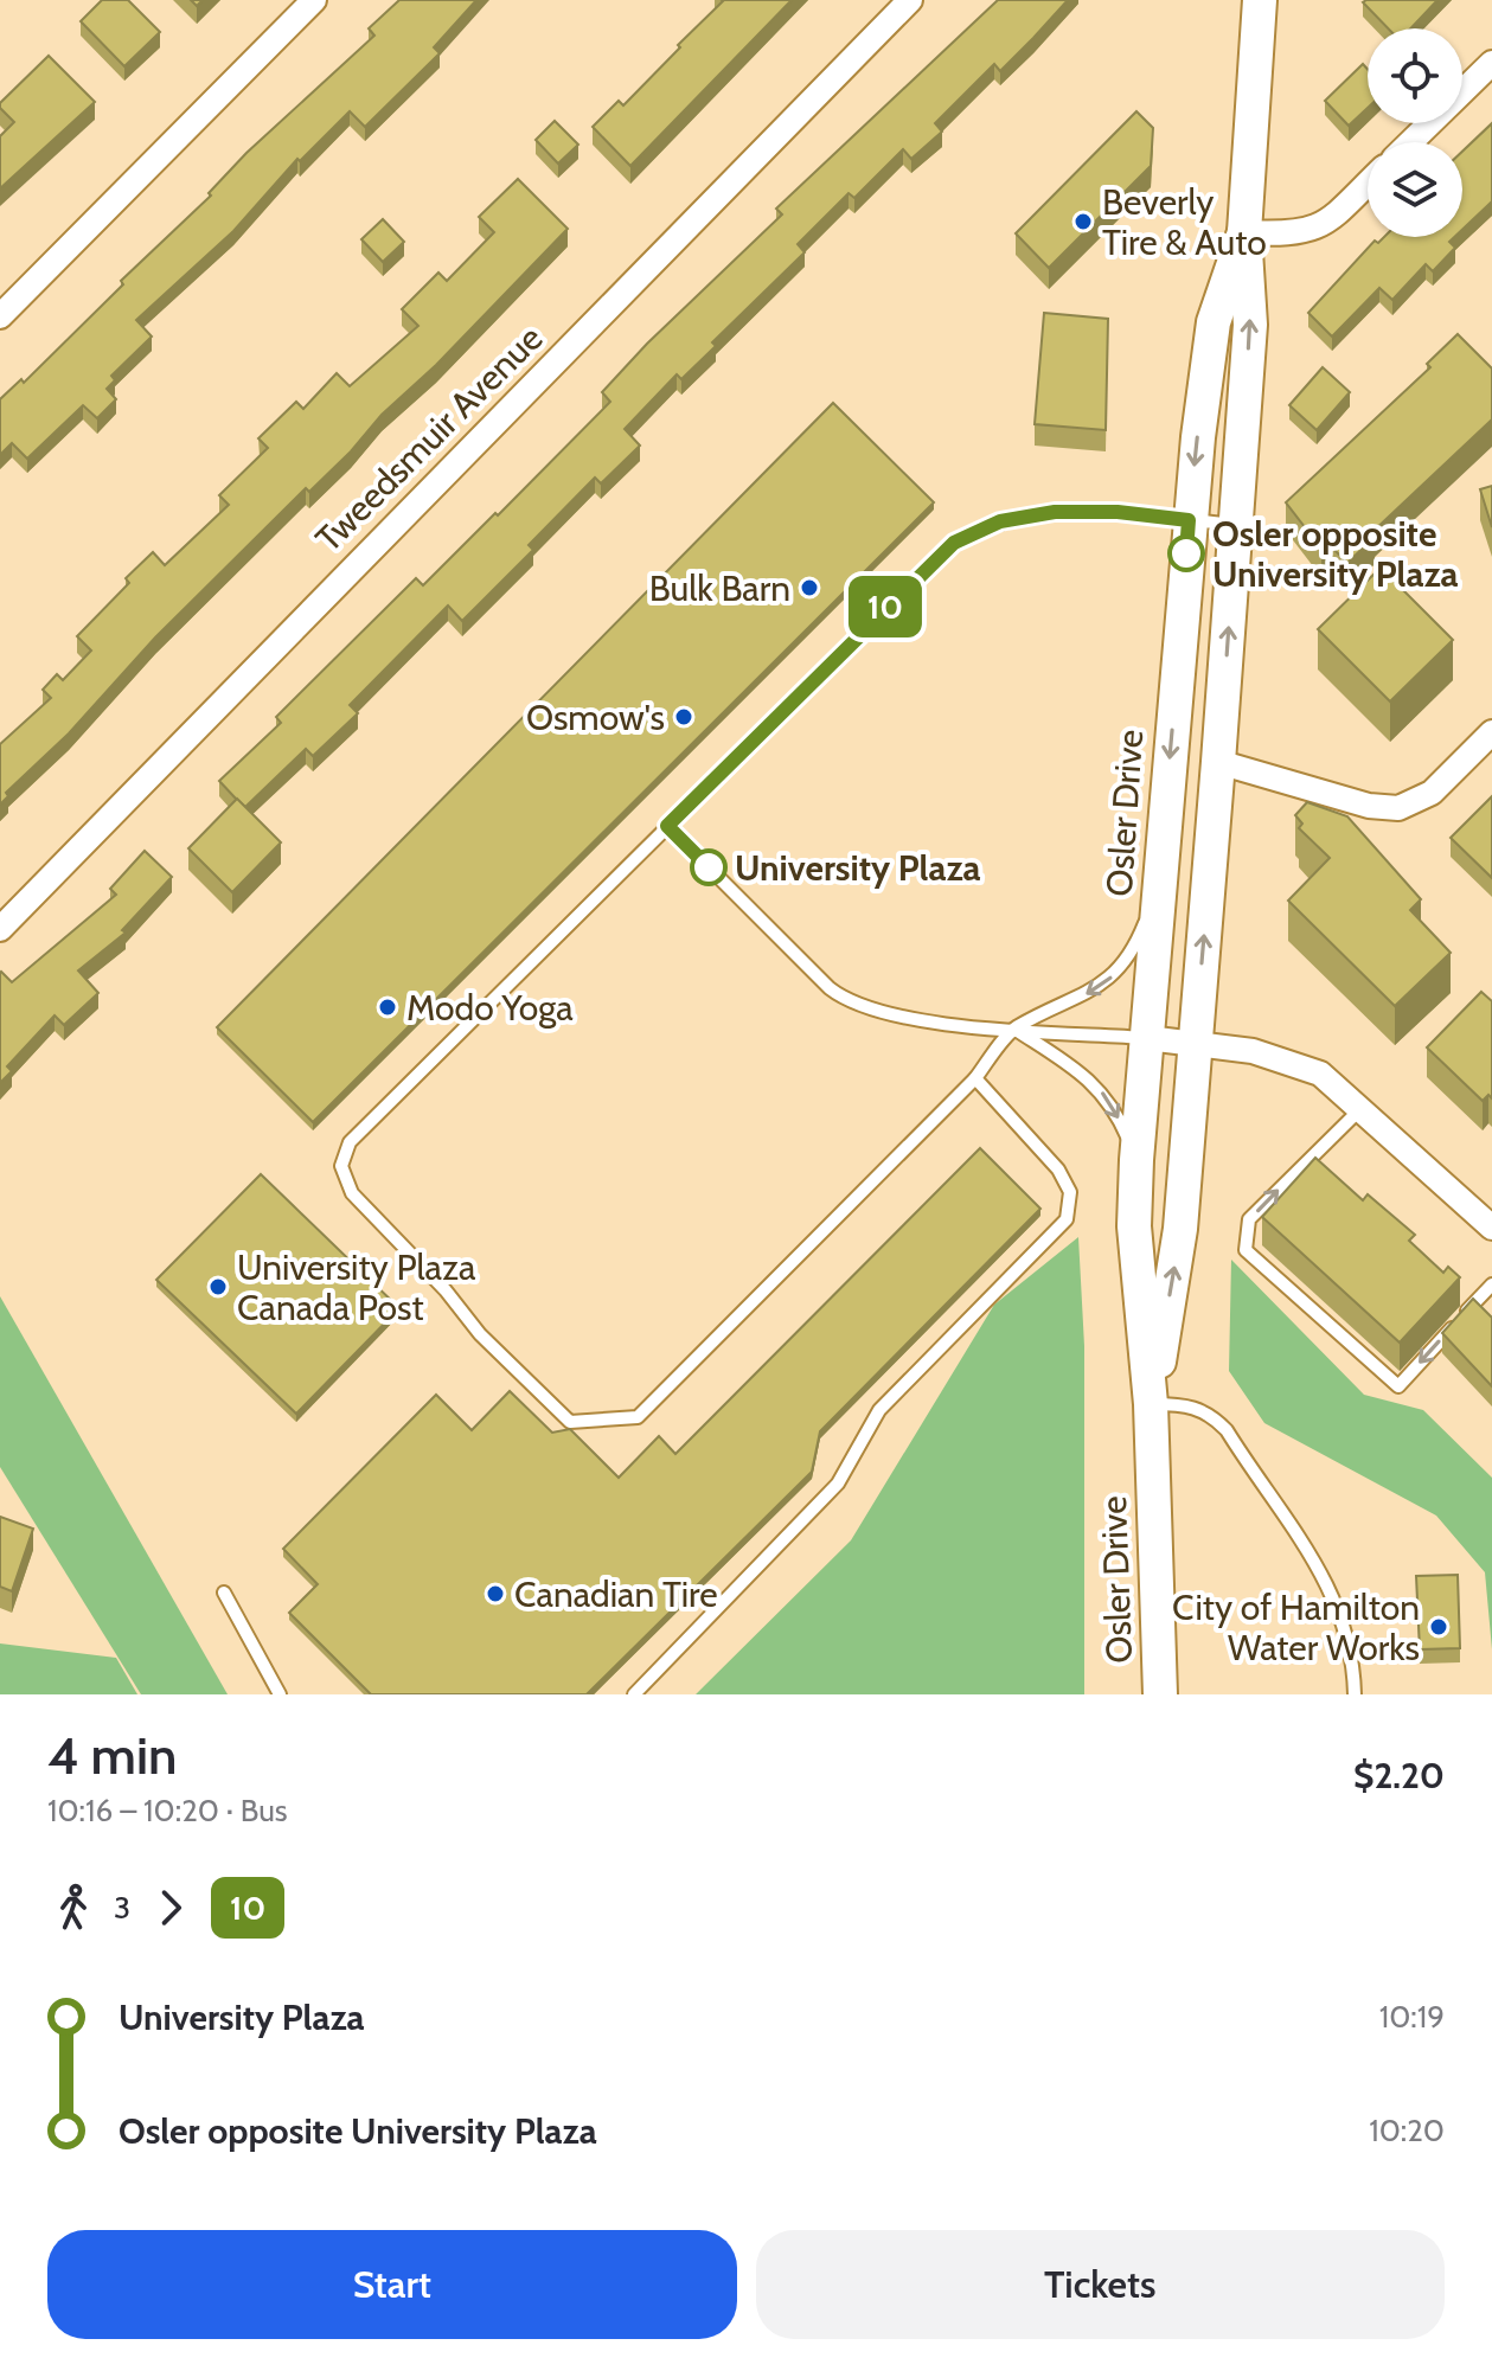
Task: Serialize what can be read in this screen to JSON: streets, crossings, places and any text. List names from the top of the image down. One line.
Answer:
{"streets":{"main road":["Osler Drive"],"street":["Tweedsmuir Avenue"]},"places":["Beverly Tire & Auto","Osler opposite University Plaza","Bulk Barn","Osmow's","University Plaza","Modo Yoga","University Plaza Canada Post","Canadian Tire","City of Hamilton Water Works"],"lines":["bus line 10"],"page":{"on_map":"10","heading":["4 min","10:16 – 10:20 · Bus","$2.20"],"legs":["3","10"],"list":[{"name":"University Plaza","value":"10:19"},{"name":"Osler opposite University Plaza","value":"10:20"}],"buttons":["Start","Tickets"]}}
